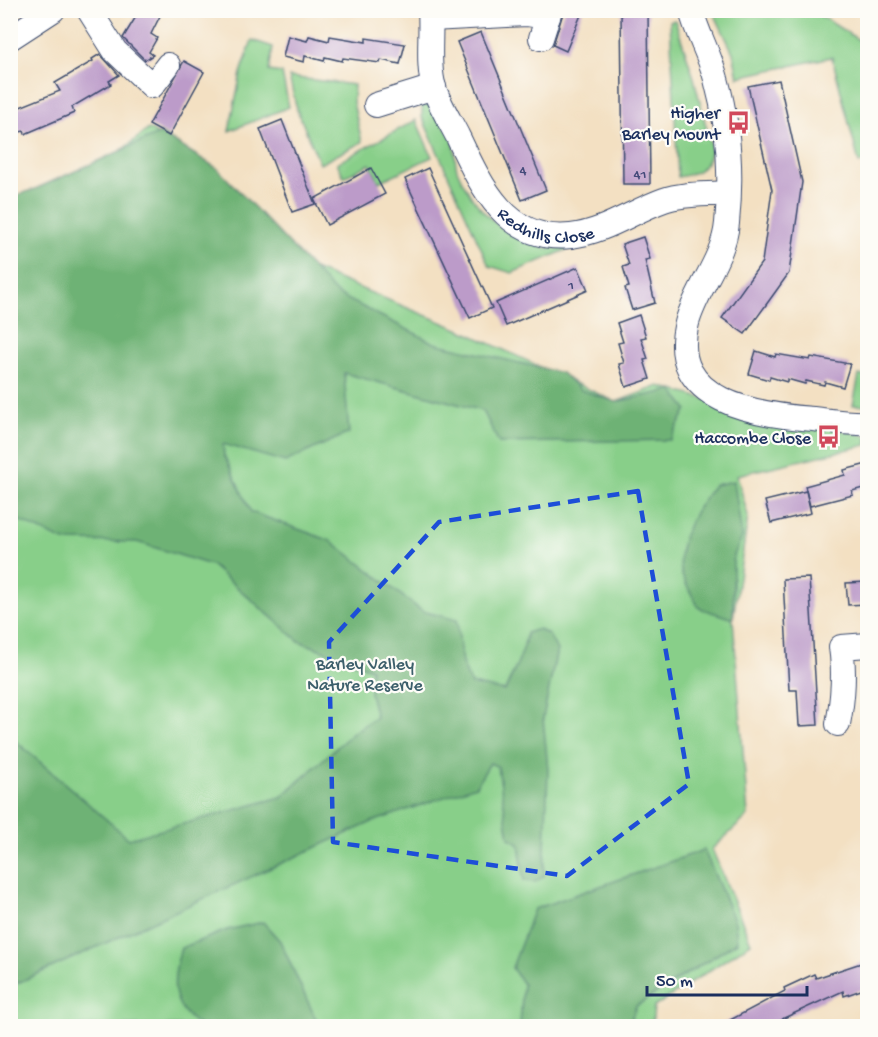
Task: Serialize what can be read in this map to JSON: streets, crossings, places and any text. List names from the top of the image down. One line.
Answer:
{"streets":{"street":["Redhills Close"]},"parks":["Barley Valley Nature Reserve"],"places":{"bus stop":["Higher Barley Mount","Haccombe Close"]},"house_numbers":["4","41","1"],"scale_bar":"50 m"}
